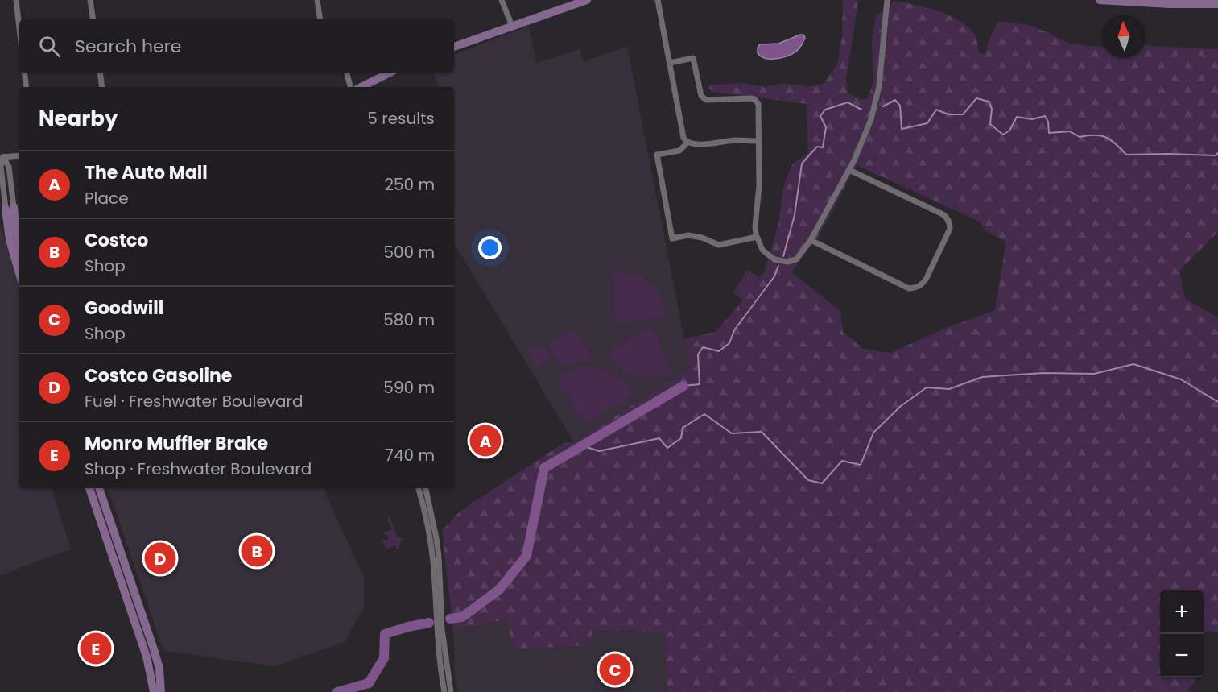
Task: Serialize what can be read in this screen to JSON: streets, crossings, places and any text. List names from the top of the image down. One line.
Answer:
{"north":"top","page":{"search":"Search here","heading":["Nearby","5 results"],"list":[{"mark":"A","name":"The Auto Mall","note":"Place","value":"250 m"},{"mark":"B","name":"Costco","note":"Shop","value":"500 m"},{"mark":"C","name":"Goodwill","note":"Shop","value":"580 m"},{"mark":"D","name":"Costco Gasoline","note":"Fuel · Freshwater Boulevard","value":"590 m"},{"mark":"E","name":"Monro Muffler Brake","note":"Shop · Freshwater Boulevard","value":"740 m"}],"pins":["A","B","D","E","C"],"map_buttons":["+","−"]}}
